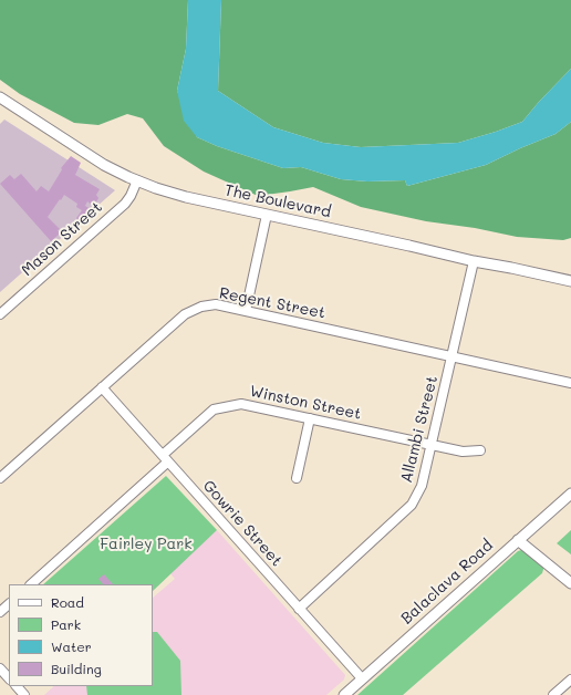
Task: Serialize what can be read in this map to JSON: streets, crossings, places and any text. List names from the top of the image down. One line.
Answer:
{"streets":{"street":["The Boulevard","Mason Street","Regent Street","Winston Street","Allambi Street","Gowrie Street","Balaclava Road"]},"crossings":[["The Boulevard","Mason Street"],["The Boulevard","Allambi Street"],["Regent Street","Allambi Street"],["Regent Street","Gowrie Street"],["Winston Street","Allambi Street"],["Winston Street","Gowrie Street"],["Allambi Street","Gowrie Street"],["Gowrie Street","Balaclava Road"]],"parks":["Fairley Park"],"legend":["Road","Park","Water","Building"]}
